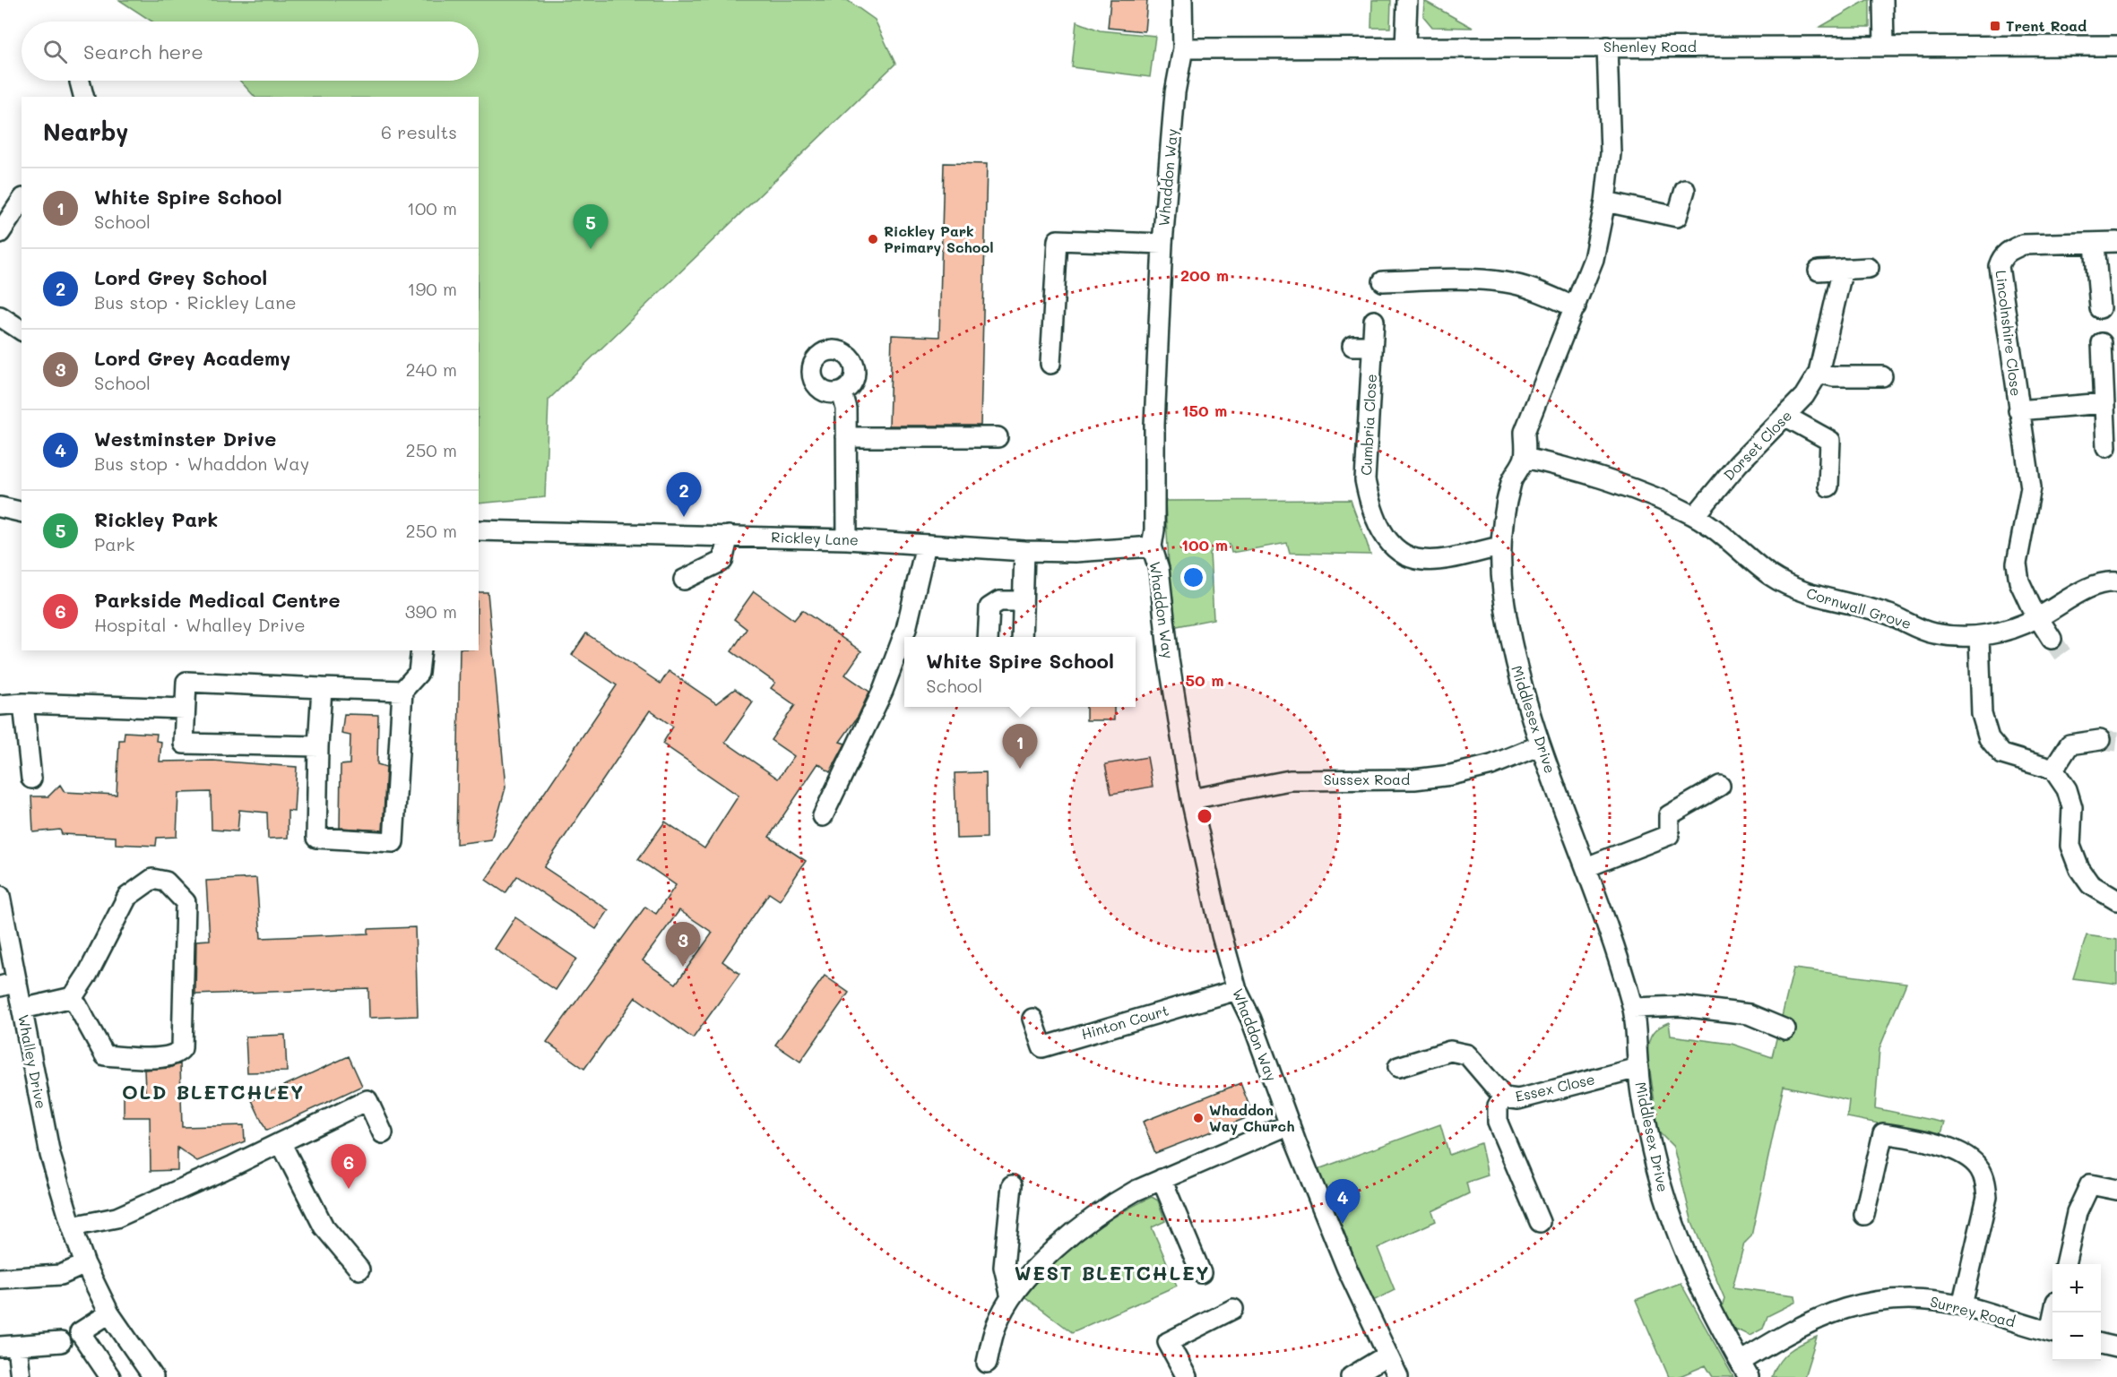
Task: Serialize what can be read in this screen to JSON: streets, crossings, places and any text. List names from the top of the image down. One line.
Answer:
{"streets":{"street":["Shenley Road","Whaddon Way","Lincolnshire Close","Cumbria Close","Dorset Close","Rickley Lane","Cornwall Grove","Middlesex Drive","Sussex Road","Hinton Court","Whalley Drive","Essex Close","Surrey Road"]},"crossings":[["Shenley Road","Whaddon Way"],["Shenley Road","Middlesex Drive"],["Whaddon Way","Rickley Lane"],["Whaddon Way","Sussex Road"],["Whaddon Way","Hinton Court"],["Lincolnshire Close","Cornwall Grove"],["Cumbria Close","Middlesex Drive"],["Dorset Close","Cornwall Grove"],["Cornwall Grove","Middlesex Drive"],["Middlesex Drive","Sussex Road"],["Middlesex Drive","Essex Close"],["Middlesex Drive","Surrey Road"]],"districts":["OLD BLETCHLEY","WEST BLETCHLEY"],"places":{"transit":["Trent Road"],"other":["Rickley Park Primary School","Whaddon Way Church"]},"page":{"search":"Search here","heading":["Nearby","6 results"],"list":[{"mark":"1","name":"White Spire School","note":"School","value":"100 m"},{"mark":"2","name":"Lord Grey School","note":"Bus stop · Rickley Lane","value":"190 m"},{"mark":"3","name":"Lord Grey Academy","note":"School","value":"240 m"},{"mark":"4","name":"Westminster Drive","note":"Bus stop · Whaddon Way","value":"250 m"},{"mark":"5","name":"Rickley Park","note":"Park","value":"250 m"},{"mark":"6","name":"Parkside Medical Centre","note":"Hospital · Whalley Drive","value":"390 m"}],"pins":["5","2","1","3","6","4"],"popup":["White Spire School","School"],"map_buttons":["+","−"]},"rings":["200 m","150 m","100 m","50 m"]}
